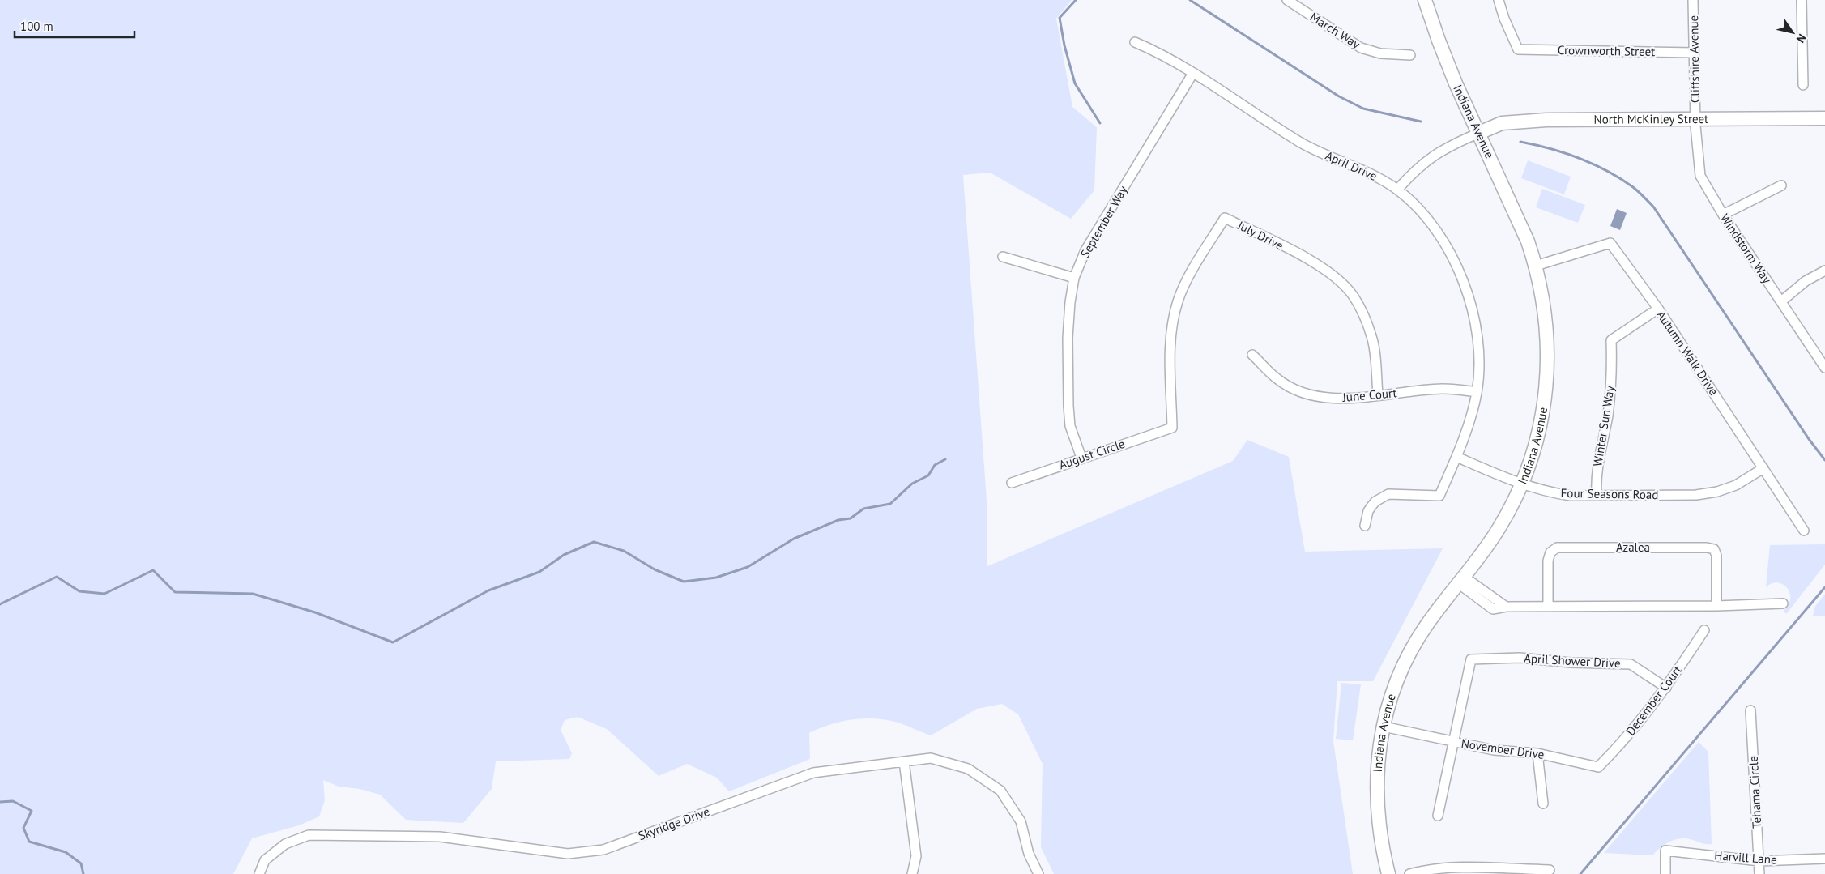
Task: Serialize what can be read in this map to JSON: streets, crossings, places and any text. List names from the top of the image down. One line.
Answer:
{"streets":{"street":["March Way","Crownworth Street","Cliffshire Avenue","North McKinley Street","Indiana Avenue","April Drive","September Way","July Drive","Windstorm Way","Autumn Walk Drive","June Court","Winter Sun Way","August Circle","Four Seasons Road","Azalea","April Shower Drive","December Court","November Drive","Tehama Circle","Skyridge Drive","Harvill Lane"]},"crossings":[["Crownworth Street","Cliffshire Avenue"],["Cliffshire Avenue","North McKinley Street"],["Cliffshire Avenue","Windstorm Way"],["North McKinley Street","Indiana Avenue"],["North McKinley Street","Windstorm Way"],["Indiana Avenue","Autumn Walk Drive"],["Indiana Avenue","Four Seasons Road"],["Indiana Avenue","November Drive"],["April Drive","September Way"],["April Drive","June Court"],["April Drive","Four Seasons Road"],["September Way","August Circle"],["July Drive","June Court"],["July Drive","August Circle"],["Autumn Walk Drive","Winter Sun Way"],["Autumn Walk Drive","Four Seasons Road"],["Winter Sun Way","Four Seasons Road"],["April Shower Drive","December Court"],["April Shower Drive","November Drive"],["December Court","November Drive"],["Tehama Circle","Harvill Lane"]],"scale_bar":"100 m","north":"bottom right"}
